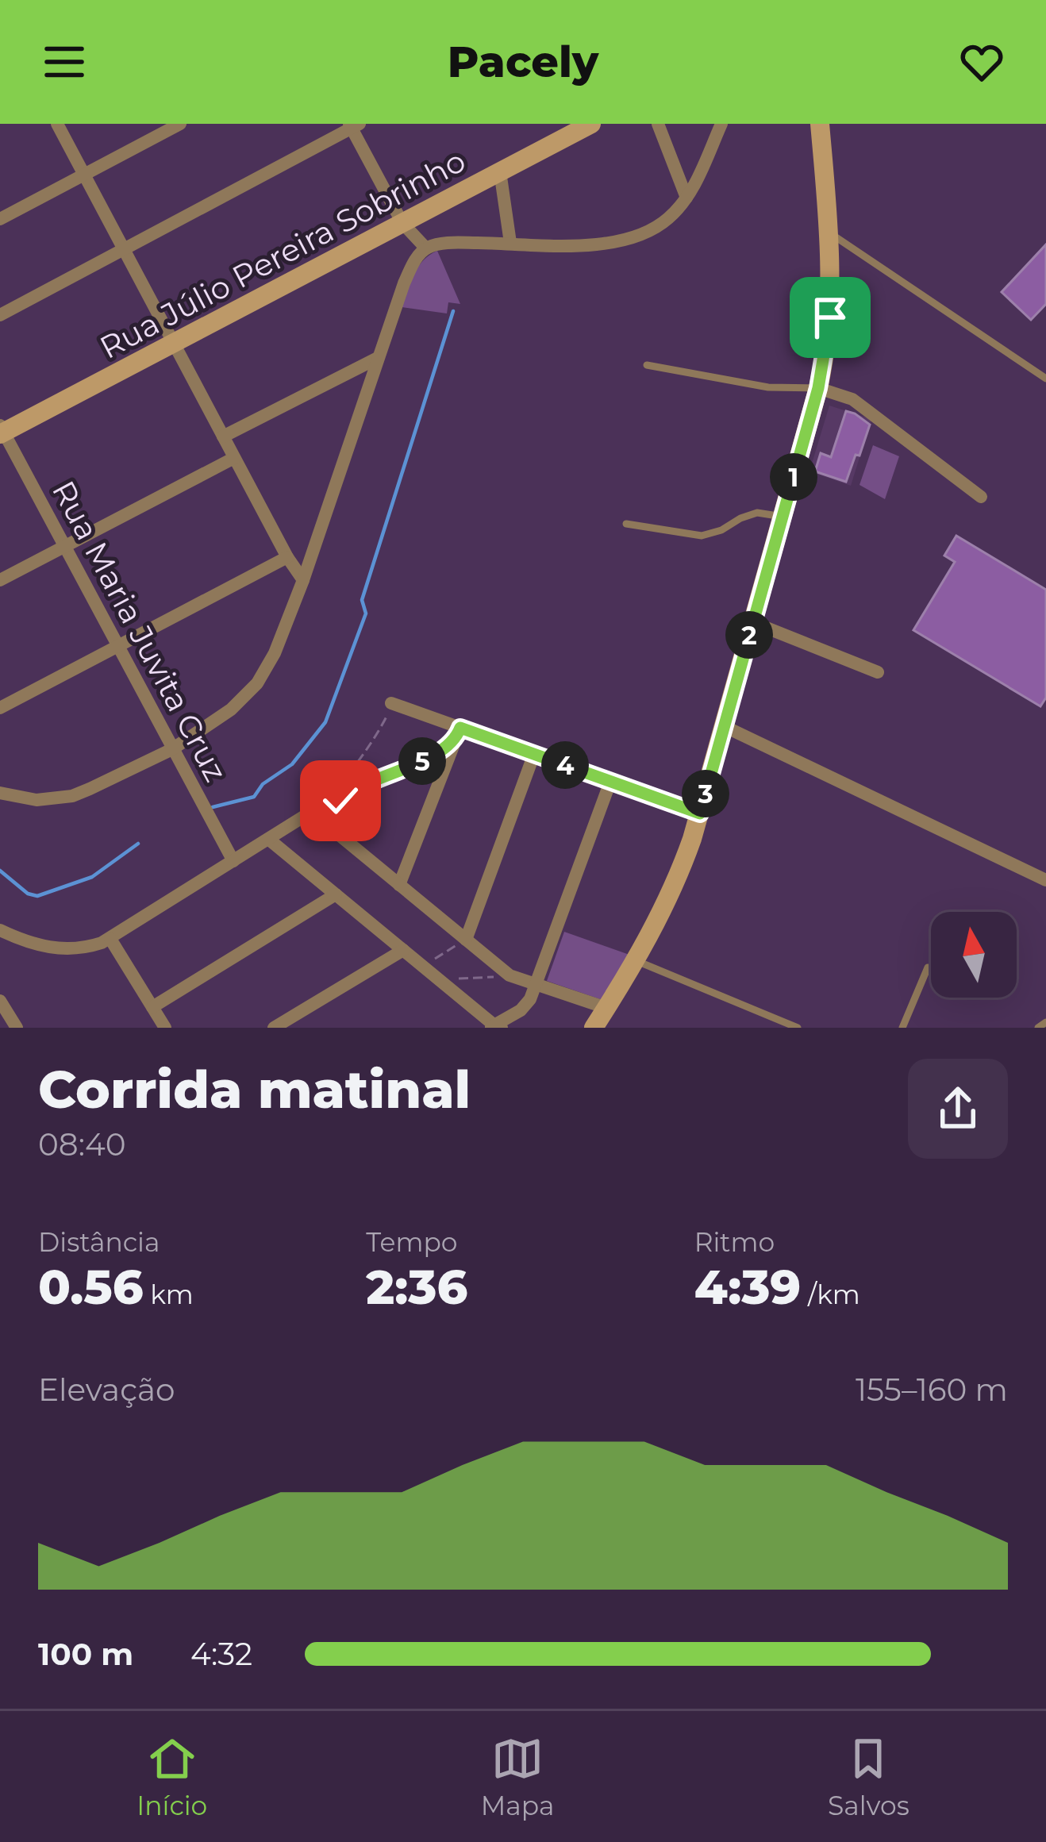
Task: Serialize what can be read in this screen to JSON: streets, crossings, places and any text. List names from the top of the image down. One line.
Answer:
{"streets":{"main road":["Rua Júlio Pereira Sobrinho"],"street":["Rua Maria Juvita Cruz"]},"crossings":[["Rua Júlio Pereira Sobrinho","Rua Maria Juvita Cruz"]],"north":"top","page":{"header":"Pacely","pins":["1","2","5","4","3"],"heading":["Corrida matinal","08:40"],"stats":[["Distância","0.56 km"],["Tempo","2:36"],["Ritmo","4:39 /km"]],"chart":["Elevação","155–160 m"],"list":[{"name":"100 m","note":"4:32"}],"tabs":["Início","Mapa","Salvos"]}}
